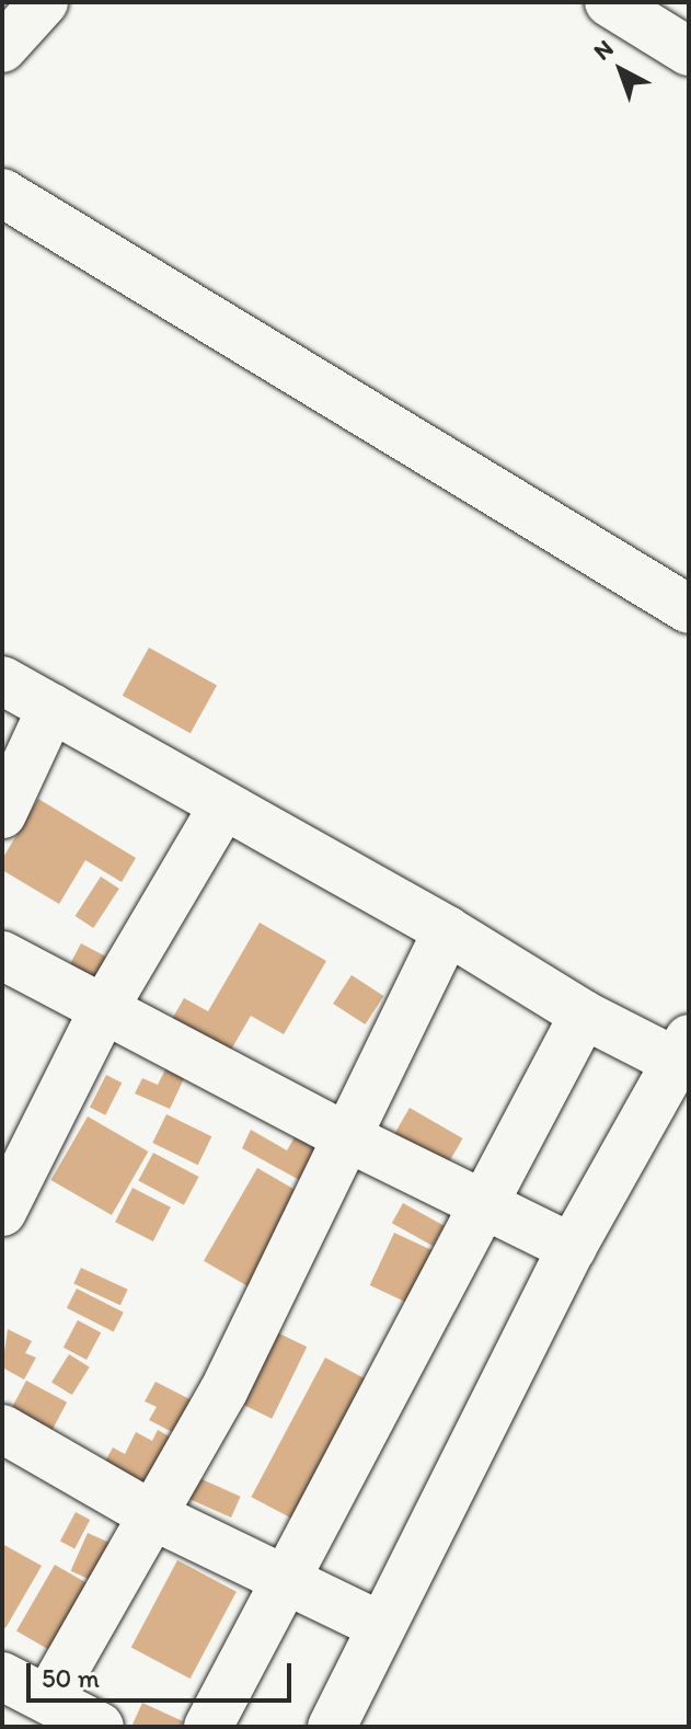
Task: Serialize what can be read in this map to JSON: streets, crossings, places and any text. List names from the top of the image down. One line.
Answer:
{"scale_bar":"50 m","north":"top left"}
